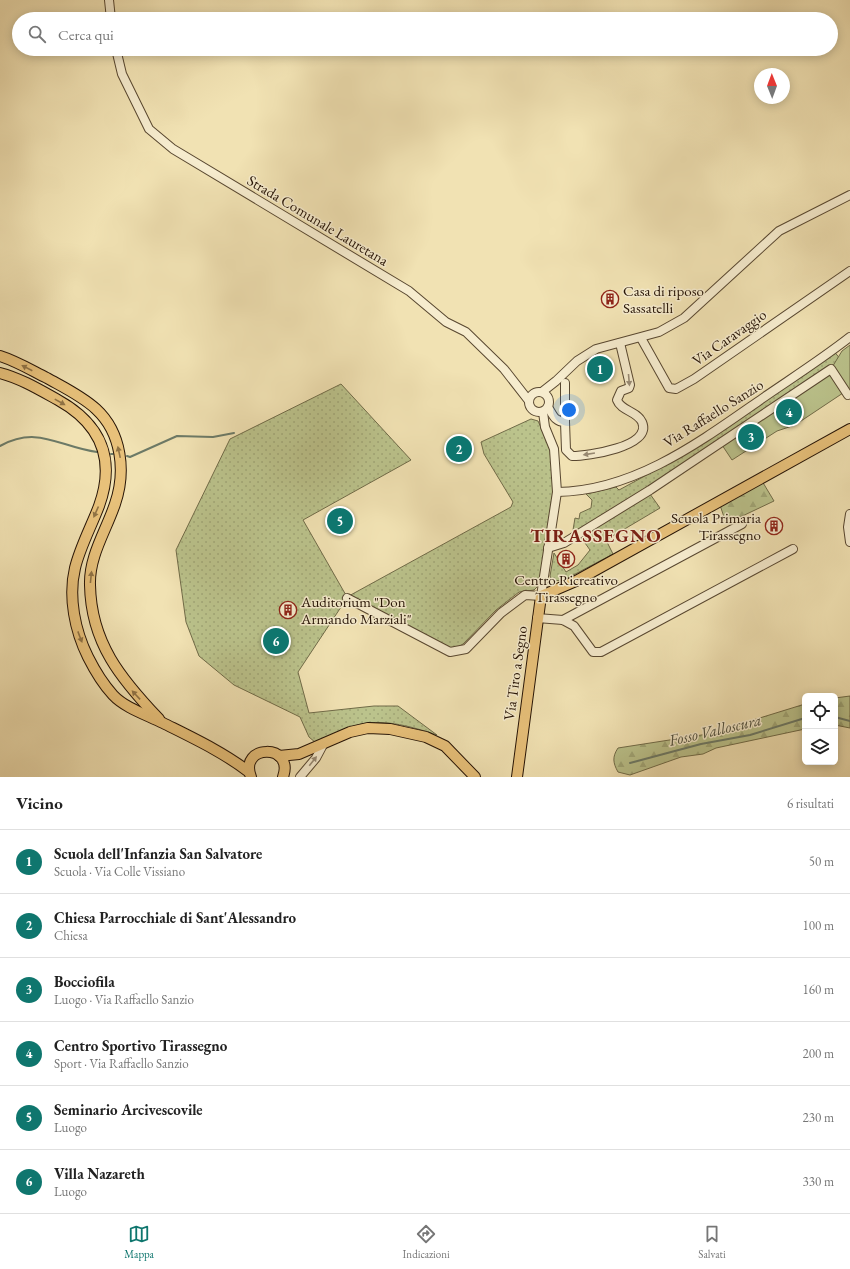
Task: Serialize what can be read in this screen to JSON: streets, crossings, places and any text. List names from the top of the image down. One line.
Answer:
{"streets":{"main road":["Via Tiro a Segno"],"street":["Strada Comunale Lauretana","Via Caravaggio","Via Raffaello Sanzio"]},"districts":["TIRASSEGNO"],"water":["Fosso Valloscura"],"places":{"building":["Casa di riposo Sassatelli","Scuola Primaria Tirassegno","Centro Ricreativo Tirassegno","Auditorium \"Don Armando Marziali\""]},"north":"top","page":{"search":"Cerca qui","pins":["1","4","3","2","5","6"],"heading":["Vicino","6 risultati"],"list":[{"mark":"1","name":"Scuola dell'Infanzia San Salvatore","note":"Scuola · Via Colle Vissiano","value":"50 m"},{"mark":"2","name":"Chiesa Parrocchiale di Sant'Alessandro","note":"Chiesa","value":"100 m"},{"mark":"3","name":"Bocciofila","note":"Luogo · Via Raffaello Sanzio","value":"160 m"},{"mark":"4","name":"Centro Sportivo Tirassegno","note":"Sport · Via Raffaello Sanzio","value":"200 m"},{"mark":"5","name":"Seminario Arcivescovile","note":"Luogo","value":"230 m"},{"mark":"6","name":"Villa Nazareth","note":"Luogo","value":"330 m"}],"nav":["Mappa","Indicazioni","Salvati"]}}
